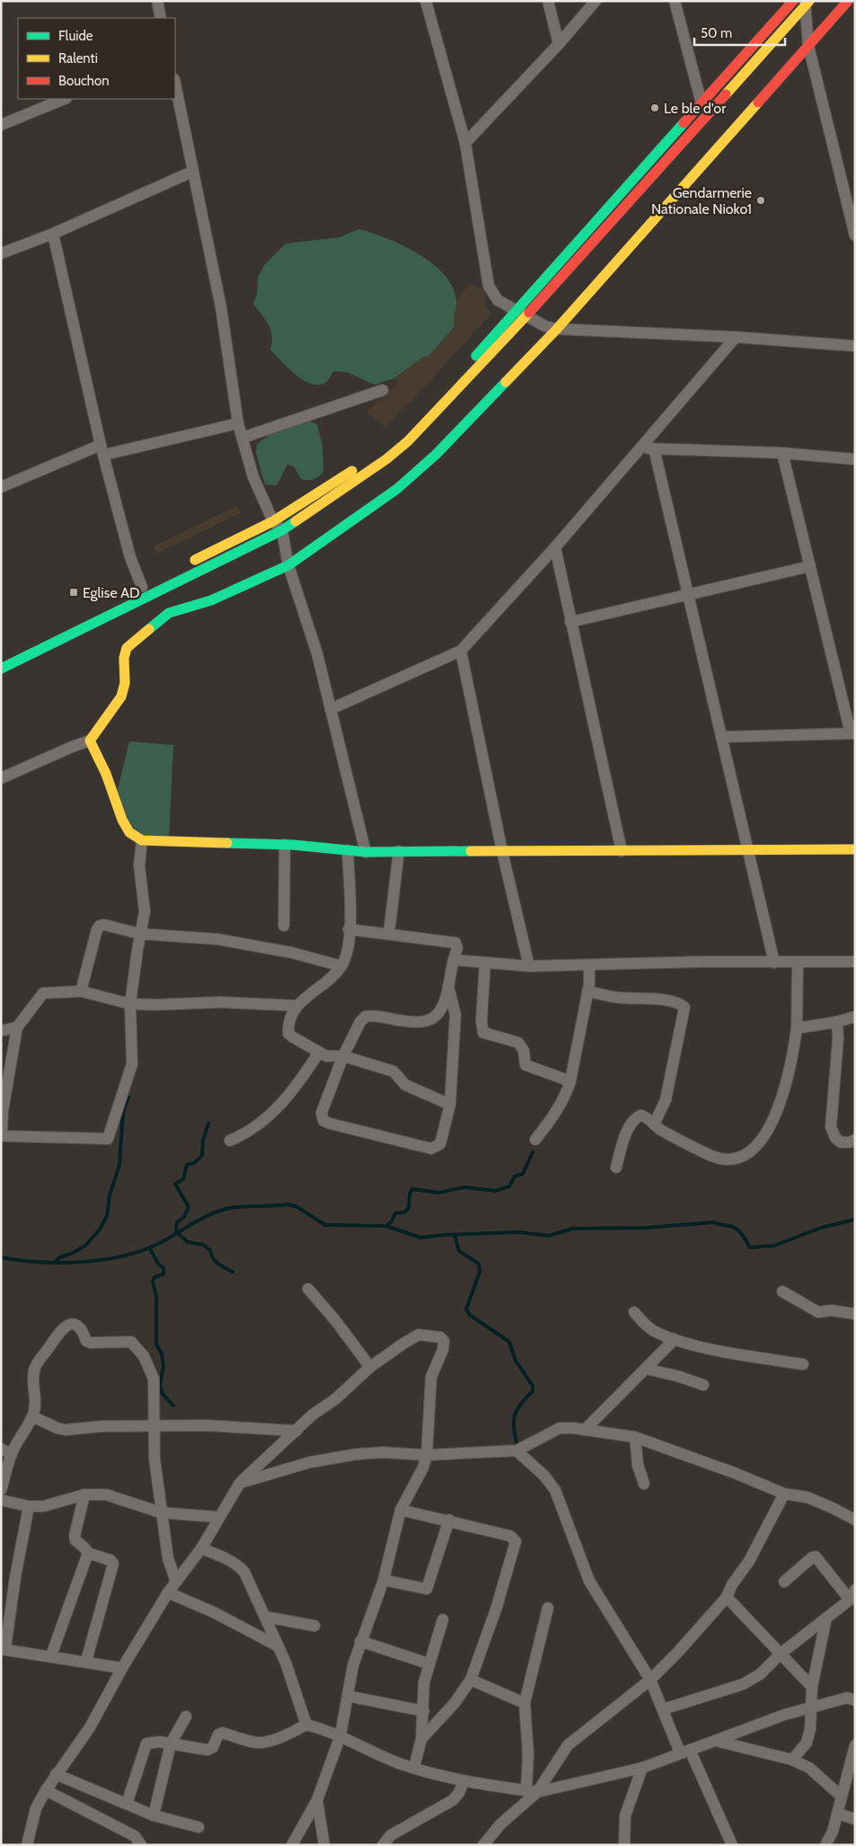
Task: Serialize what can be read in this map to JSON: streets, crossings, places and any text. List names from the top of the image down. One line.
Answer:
{"places":{"other":["Le ble d'or","Gendarmerie Nationale Nioko1"],"transit":["Eglise AD"]},"legend":["Fluide","Ralenti","Bouchon"],"scale_bar":"50 m"}
